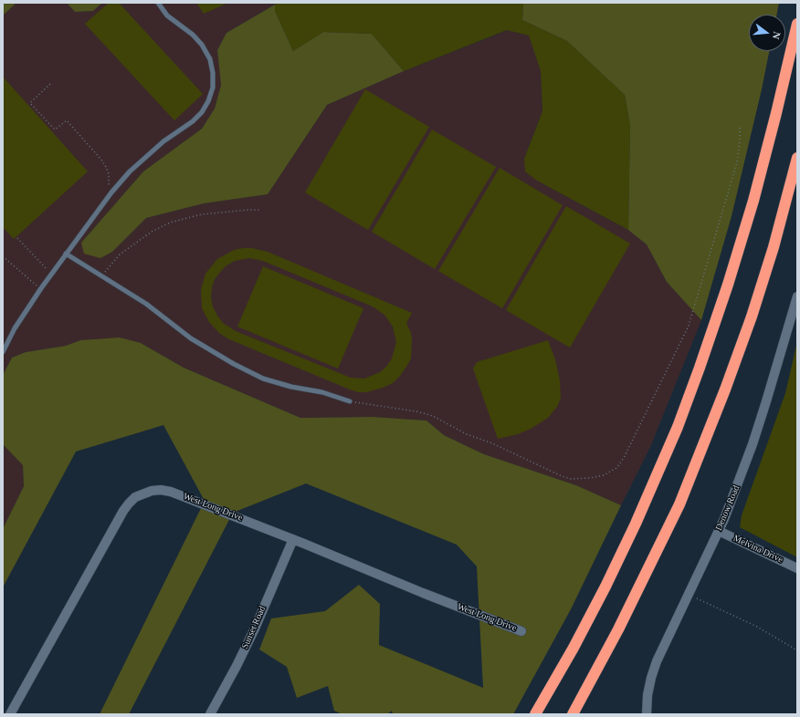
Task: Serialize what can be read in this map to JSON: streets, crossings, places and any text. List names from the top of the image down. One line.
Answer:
{"streets":{"street":["West Long Drive","Denow Road","Melvina Drive","Sunset Road"]},"crossings":[["West Long Drive","Sunset Road"],["Denow Road","Melvina Drive"]],"north":"right"}
